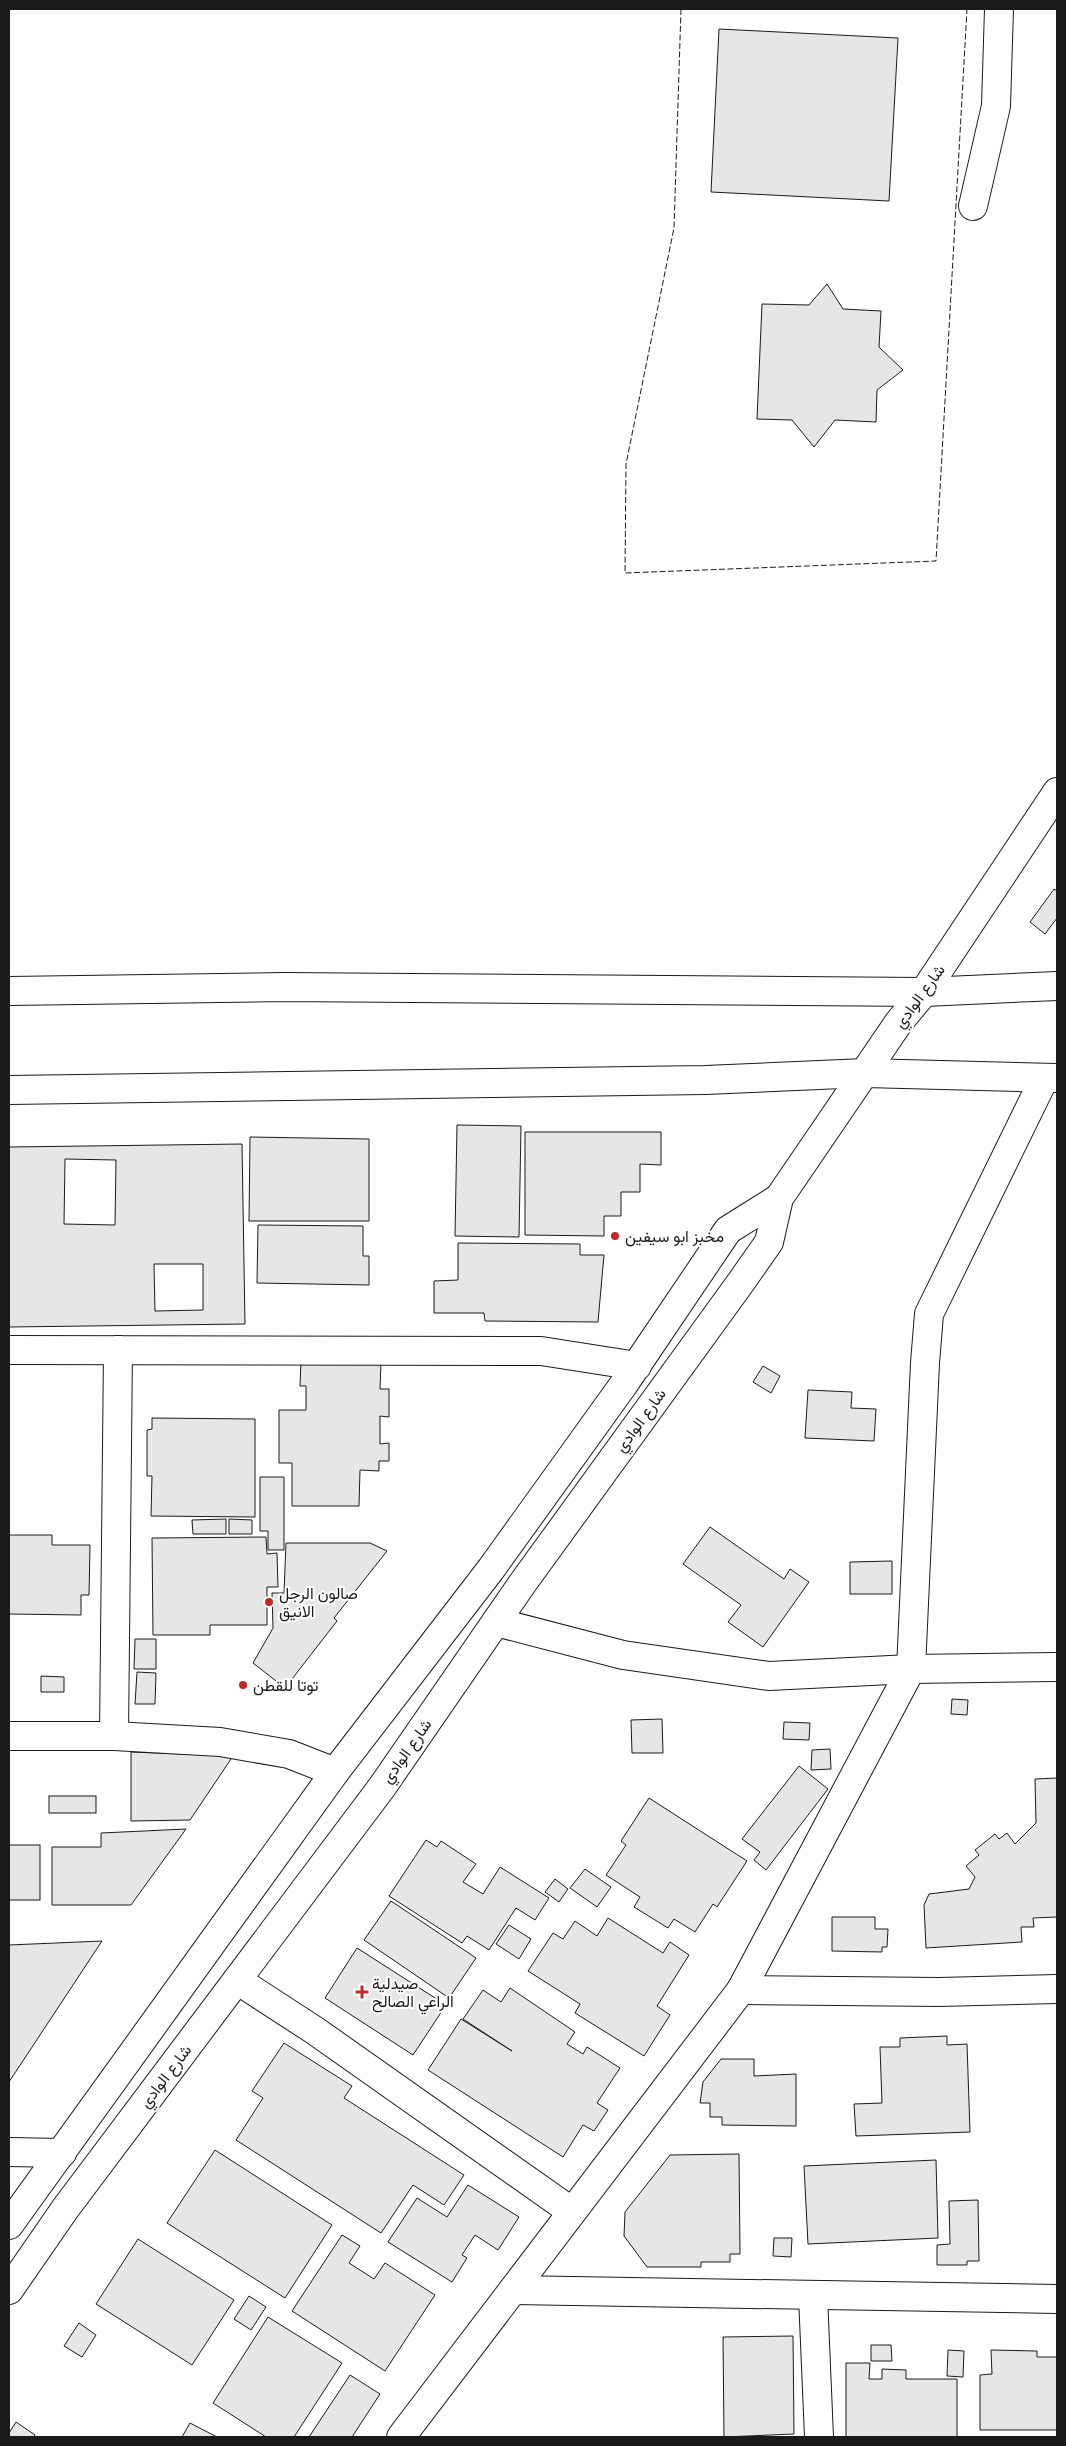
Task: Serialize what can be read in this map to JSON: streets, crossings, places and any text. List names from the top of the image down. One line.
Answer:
{"streets":{"street":["شارع الوادي"]},"places":{"other":["مخبز ابو سيفين","صالون الرجل الانيق","توتا للقطن"],"health":["صيدلية الراعي الصالح"]}}
